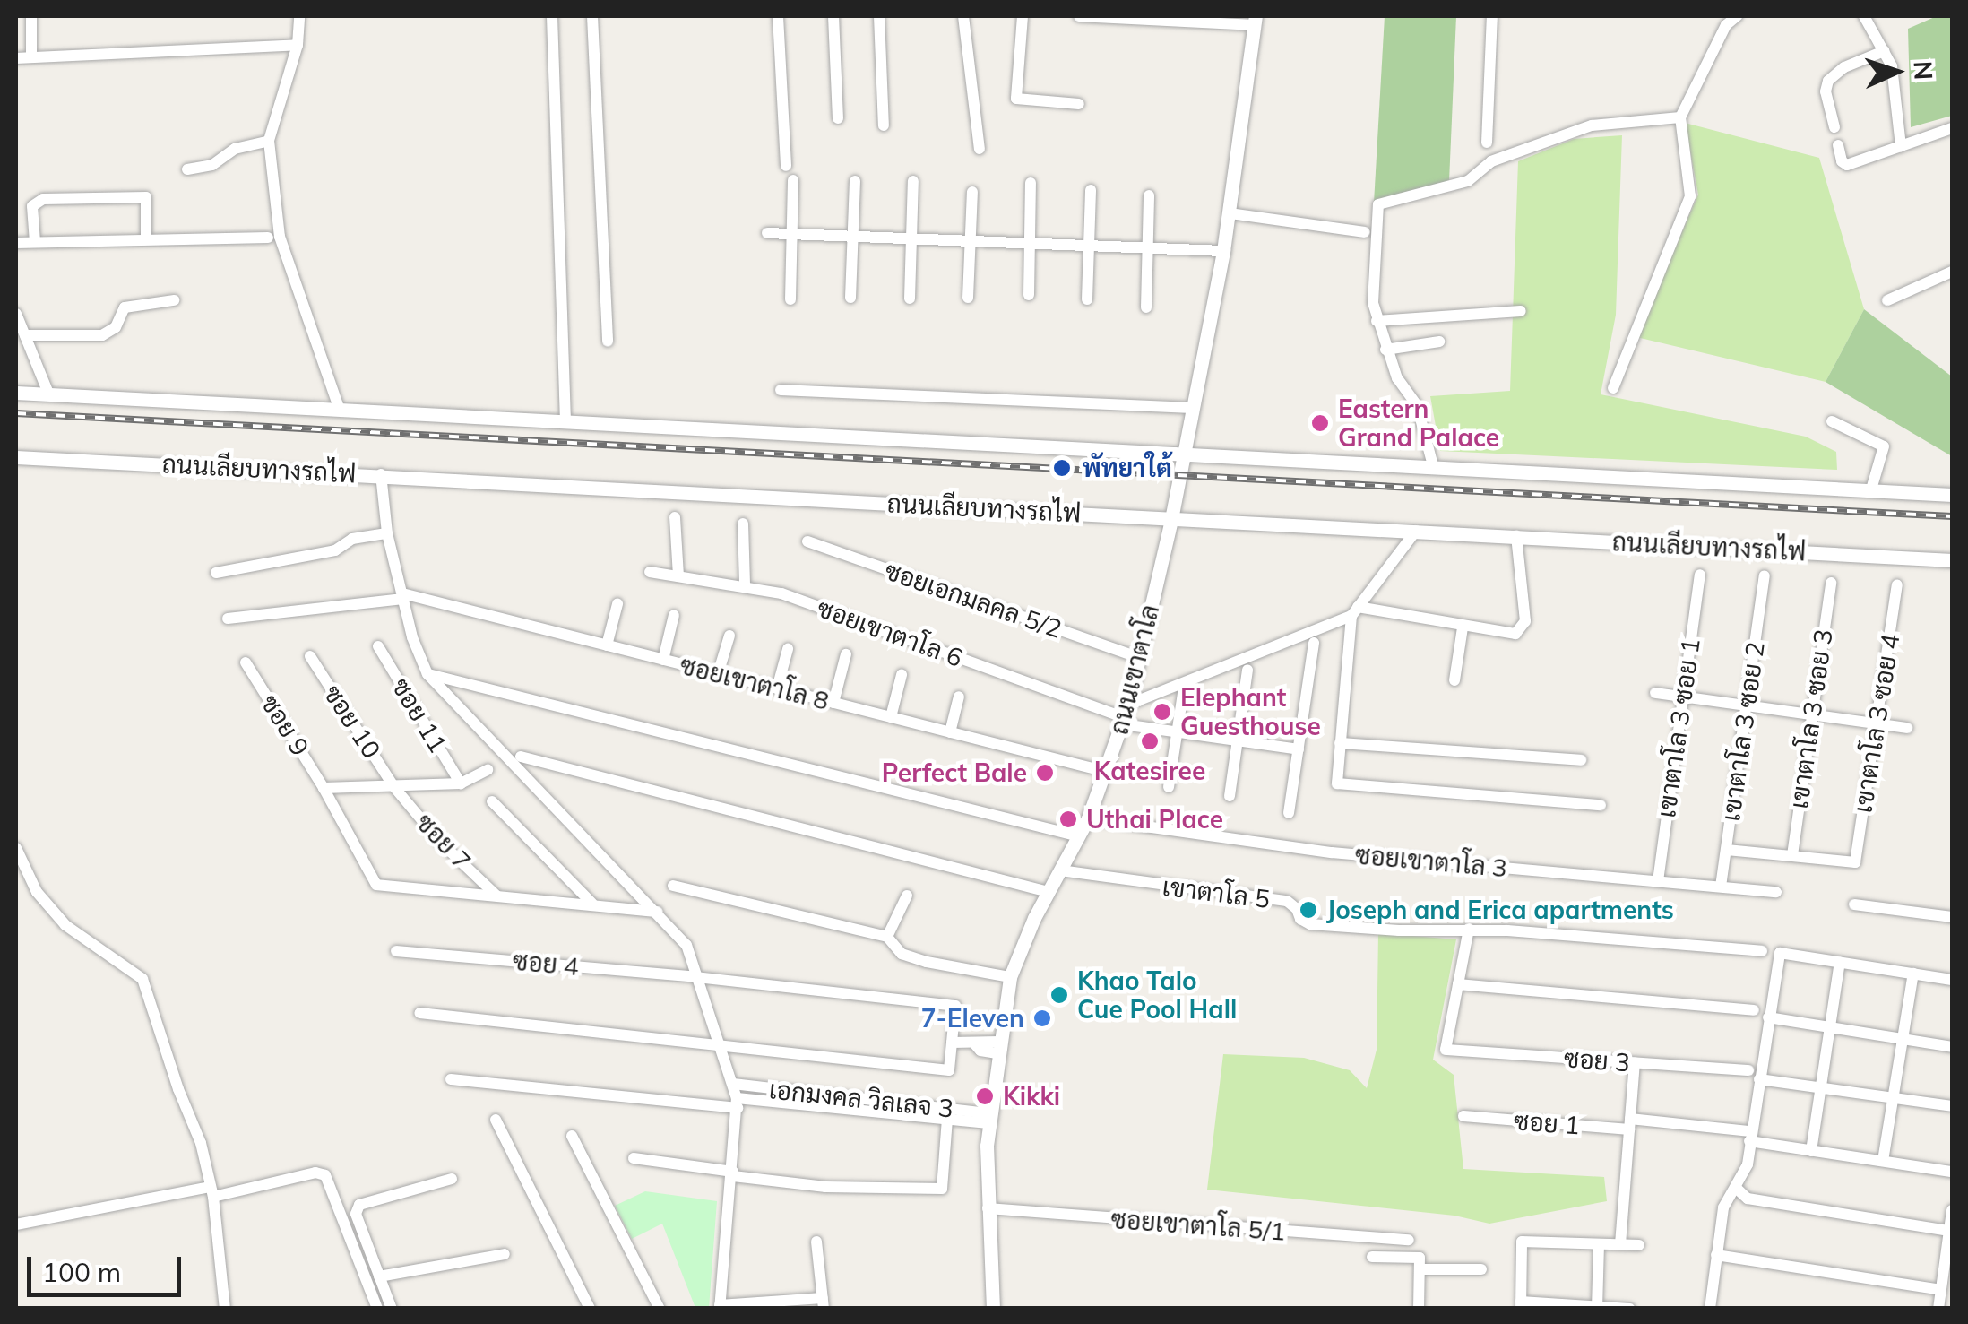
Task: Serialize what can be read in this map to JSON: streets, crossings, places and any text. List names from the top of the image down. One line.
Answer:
{"streets":{"street":["ถนนเลียบทางรถไฟ","ซอยเอกมลคล 5/2","ซอยเขาตาโล 6","ถนนเขาตาโล","ซอยเขาตาโล 8","ซอย 11","เขาตาโล 3 ซอย 3","ซอย 10","เขาตาโล 3 ซอย 4","ซอย 9","เขาตาโล 3 ซอย 1","เขาตาโล 3 ซอย 2","ซอย 7","ซอยเขาตาโล 3","เขาตาโล 5","ซอย 4","ซอย 3","เอกมงคล วิลเลจ 3","ซอย 1","ซอยเขาตาโล 5/1"]},"crossings":[["ถนนเลียบทางรถไฟ","ถนนเขาตาโล"],["ซอยเอกมลคล 5/2","ถนนเขาตาโล"],["ซอยเขาตาโล 6","ถนนเขาตาโล"],["ถนนเขาตาโล","ซอยเขาตาโล 8"],["ถนนเขาตาโล","ซอยเขาตาโล 3"],["ถนนเขาตาโล","เขาตาโล 5"],["ถนนเขาตาโล","เอกมงคล วิลเลจ 3"],["ถนนเขาตาโล","ซอยเขาตาโล 5/1"],["เขาตาโล 3 ซอย 3","เขาตาโล 3 ซอย 4"],["ซอย 10","ซอย 7"],["ซอย 9","ซอย 7"],["เขาตาโล 3 ซอย 1","ซอยเขาตาโล 3"],["เขาตาโล 3 ซอย 2","ซอยเขาตาโล 3"]],"places":["Eastern Grand Palace","พัทยาใต้","Elephant Guesthouse","Katesiree","Perfect Bale","Uthai Place","Joseph and Erica apartments","Khao Talo Cue Pool Hall","7-Eleven","Kikki"],"scale_bar":"100 m","north":"right"}
